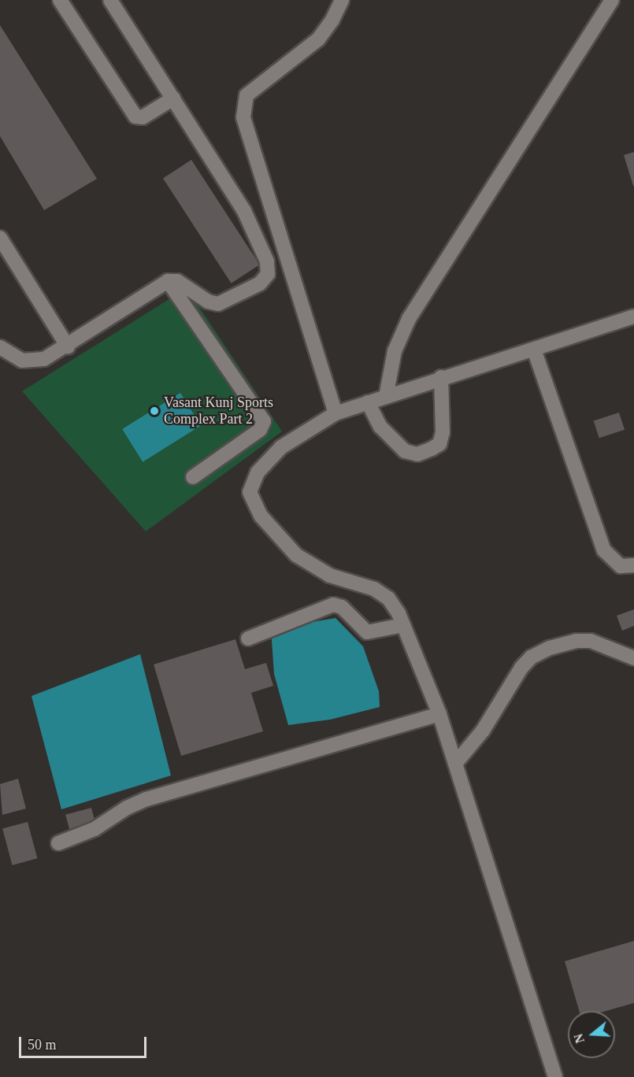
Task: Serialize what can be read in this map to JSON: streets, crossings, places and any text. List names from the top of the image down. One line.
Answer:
{"places":["Vasant Kunj Sports Complex Part 2"],"scale_bar":"50 m","north":"left"}
